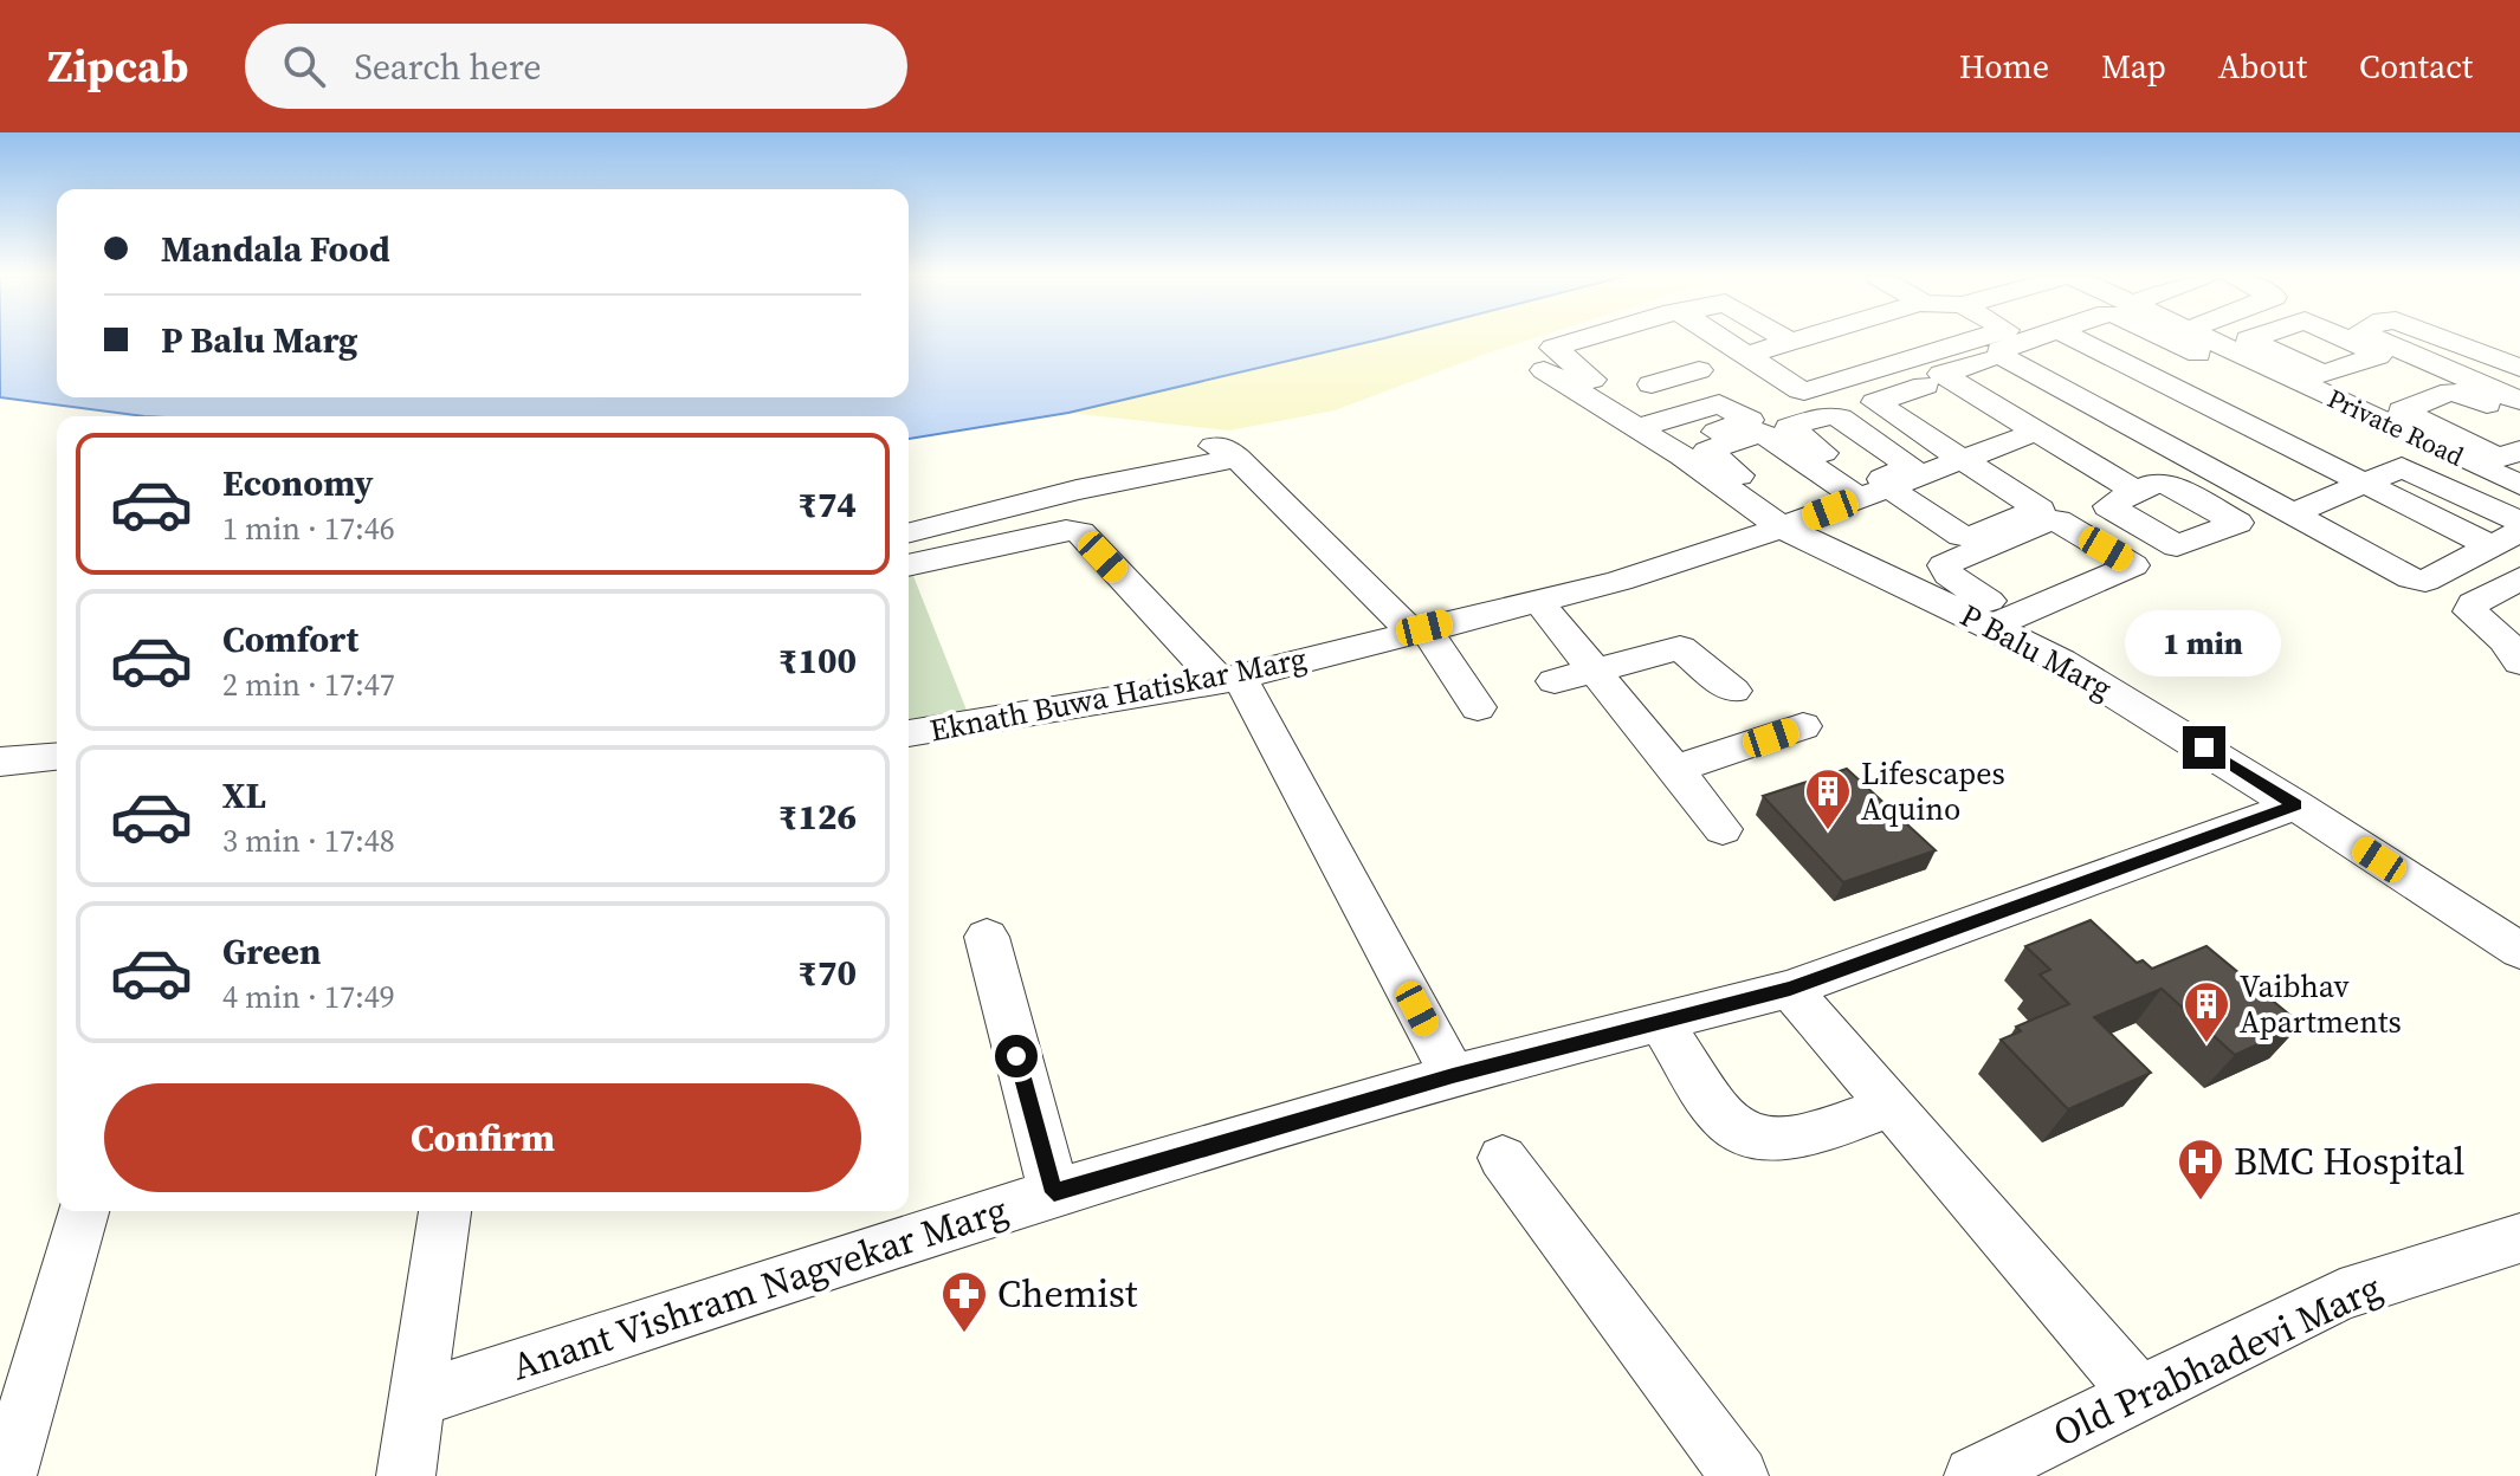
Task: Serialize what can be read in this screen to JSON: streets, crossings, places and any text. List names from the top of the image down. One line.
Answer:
{"streets":{"street":["Private Road","P Balu Marg","Eknath Buwa Hatiskar Marg","Anant Vishram Nagvekar Marg","Old Prabhadevi Marg"]},"crossings":[["P Balu Marg","Eknath Buwa Hatiskar Marg"],["P Balu Marg","Anant Vishram Nagvekar Marg"]],"places":{"building":["Lifescapes Aquino","Vaibhav Apartments"],"hospital":["BMC Hospital"],"pharmacy":["Chemist"]},"page":{"header":"Zipcab","search":"Search here","nav":["Home","Map","About","Contact"],"banner":["Mandala Food","P Balu Marg"],"list":[{"name":"Economy","note":"1 min · 17:46","value":"₹74"},{"name":"Comfort","note":"2 min · 17:47","value":"₹100"},{"name":"XL","note":"3 min · 17:48","value":"₹126"},{"name":"Green","note":"4 min · 17:49","value":"₹70"}],"bubble":"1 min","buttons":"Confirm"}}
